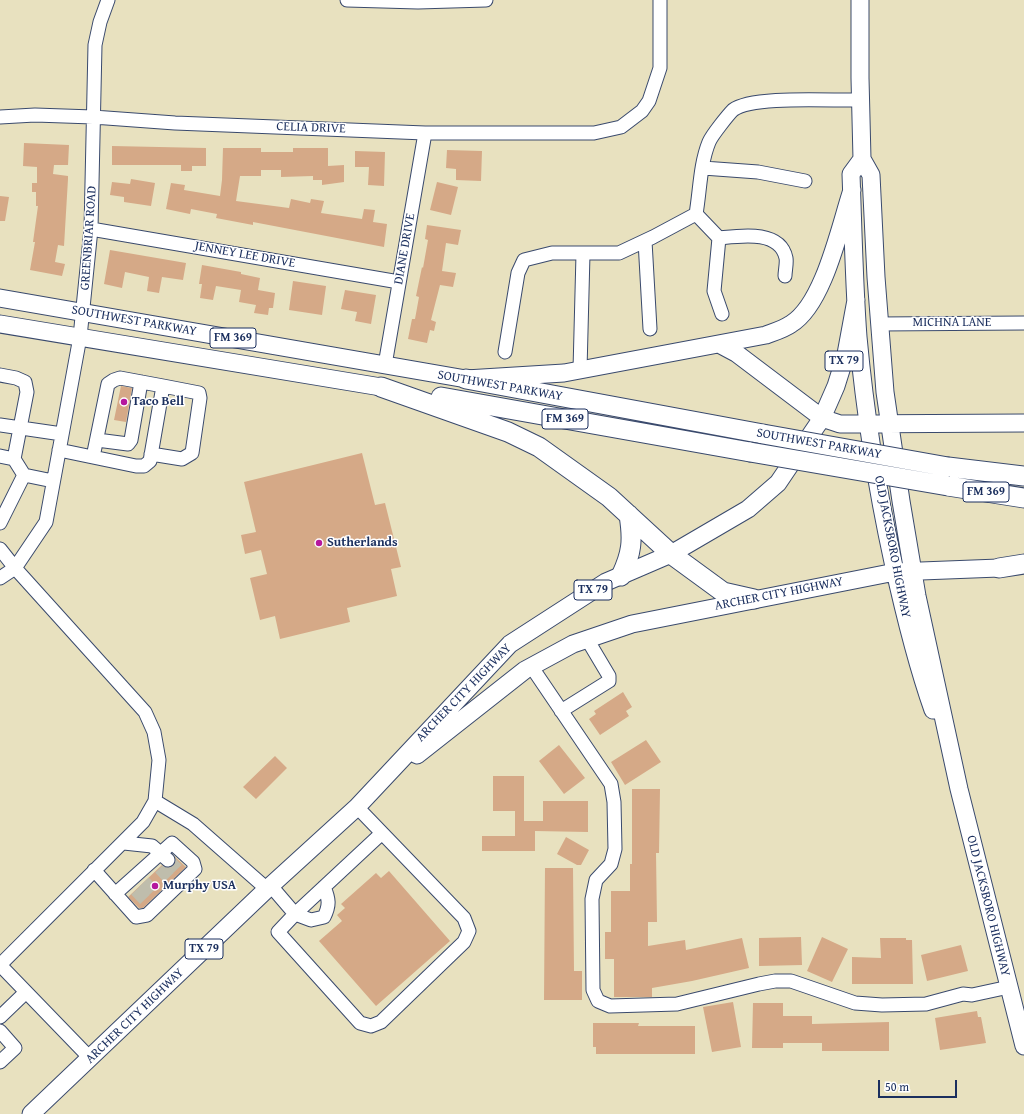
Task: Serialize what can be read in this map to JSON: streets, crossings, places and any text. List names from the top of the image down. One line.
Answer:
{"streets":{"highway":["SOUTHWEST PARKWAY","FM 369","TX 79"],"main road":["OLD JACKSBORO HIGHWAY","ARCHER CITY HIGHWAY"],"street":["CELIA DRIVE","GREENBRIAR ROAD","DIANE DRIVE","JENNEY LEE DRIVE","MICHNA LANE"]},"crossings":[["CELIA DRIVE","GREENBRIAR ROAD"],["CELIA DRIVE","DIANE DRIVE"],["GREENBRIAR ROAD","JENNEY LEE DRIVE"],["GREENBRIAR ROAD","SOUTHWEST PARKWAY"],["DIANE DRIVE","JENNEY LEE DRIVE"],["DIANE DRIVE","SOUTHWEST PARKWAY"],["SOUTHWEST PARKWAY","OLD JACKSBORO HIGHWAY"],["SOUTHWEST PARKWAY","ARCHER CITY HIGHWAY"],["MICHNA LANE","OLD JACKSBORO HIGHWAY"],["TX 79","OLD JACKSBORO HIGHWAY"],["TX 79","ARCHER CITY HIGHWAY"],["OLD JACKSBORO HIGHWAY","ARCHER CITY HIGHWAY"]],"places":["Taco Bell","Sutherlands","Murphy USA"],"scale_bar":"50 m"}
